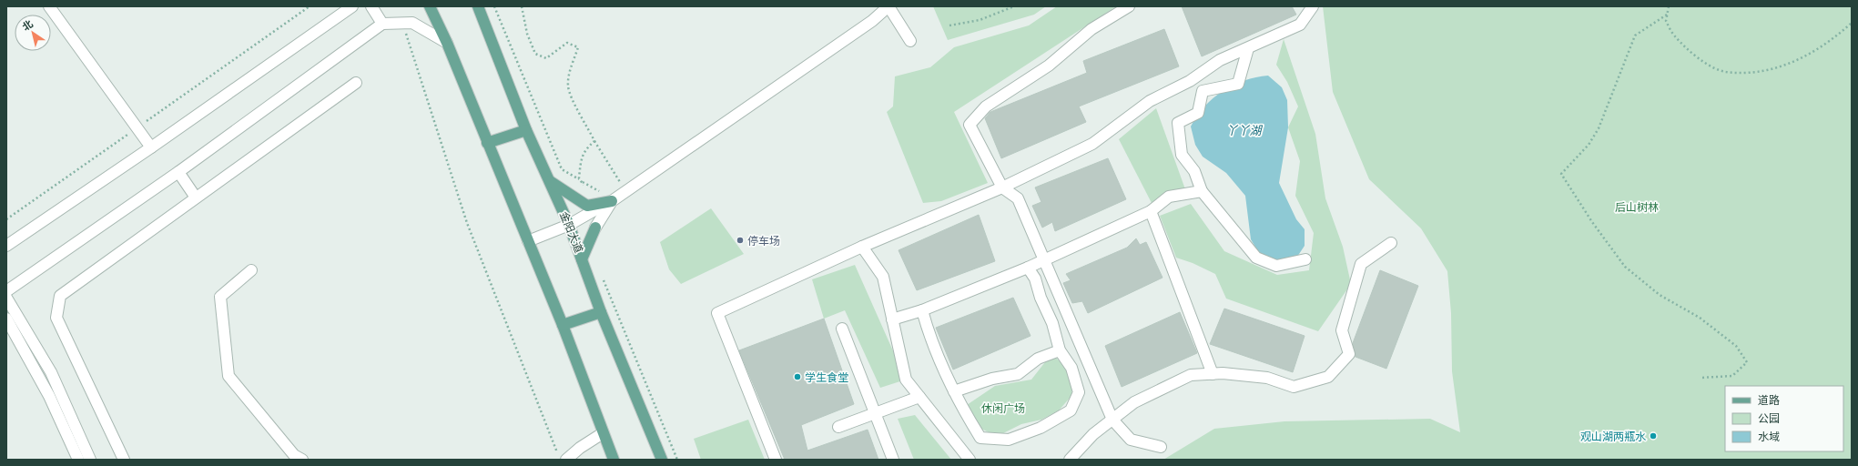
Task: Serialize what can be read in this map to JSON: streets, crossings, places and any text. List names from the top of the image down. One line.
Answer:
{"streets":{"main road":["金阳大道"]},"water":["丫丫湖"],"parks":["后山树林","休闲广场"],"places":["停车场","学生食堂","观山湖两瓶水"],"legend":["道路","公园","水域"],"north":"top left"}
